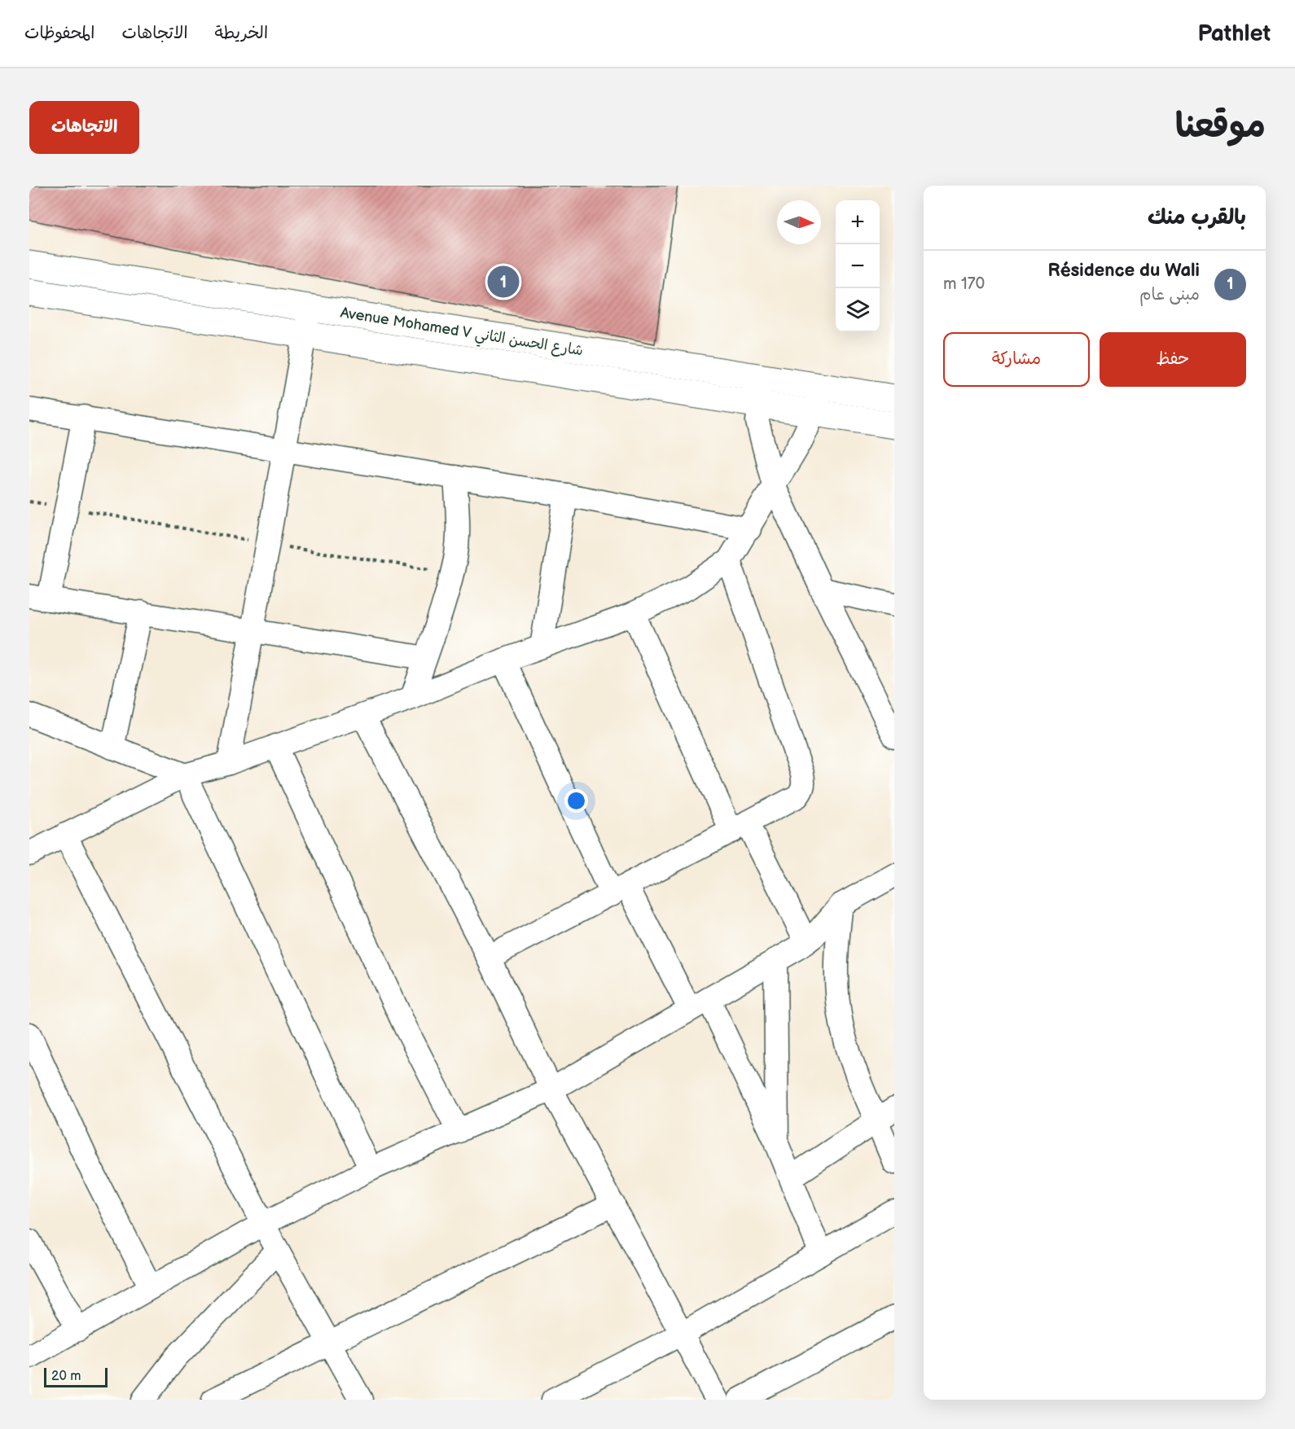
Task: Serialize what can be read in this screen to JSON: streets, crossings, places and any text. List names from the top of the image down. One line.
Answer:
{"streets":{"highway":["Avenue Mohamed V شارع الحسن الثاني"]},"scale_bar":"20 m","north":"right","page":{"header":"Pathlet","nav":["الخريطة","الاتجاهات","المحفوظات"],"title":"موقعنا","buttons":["الاتجاهات",["حفظ","مشاركة"]],"heading":"بالقرب منك","map_buttons":["+","−"],"list":[{"mark":"1","name":"Résidence du Wali","note":"مبنى عام","value":"170 m"}],"pins":"1","scale":"20 m"}}
